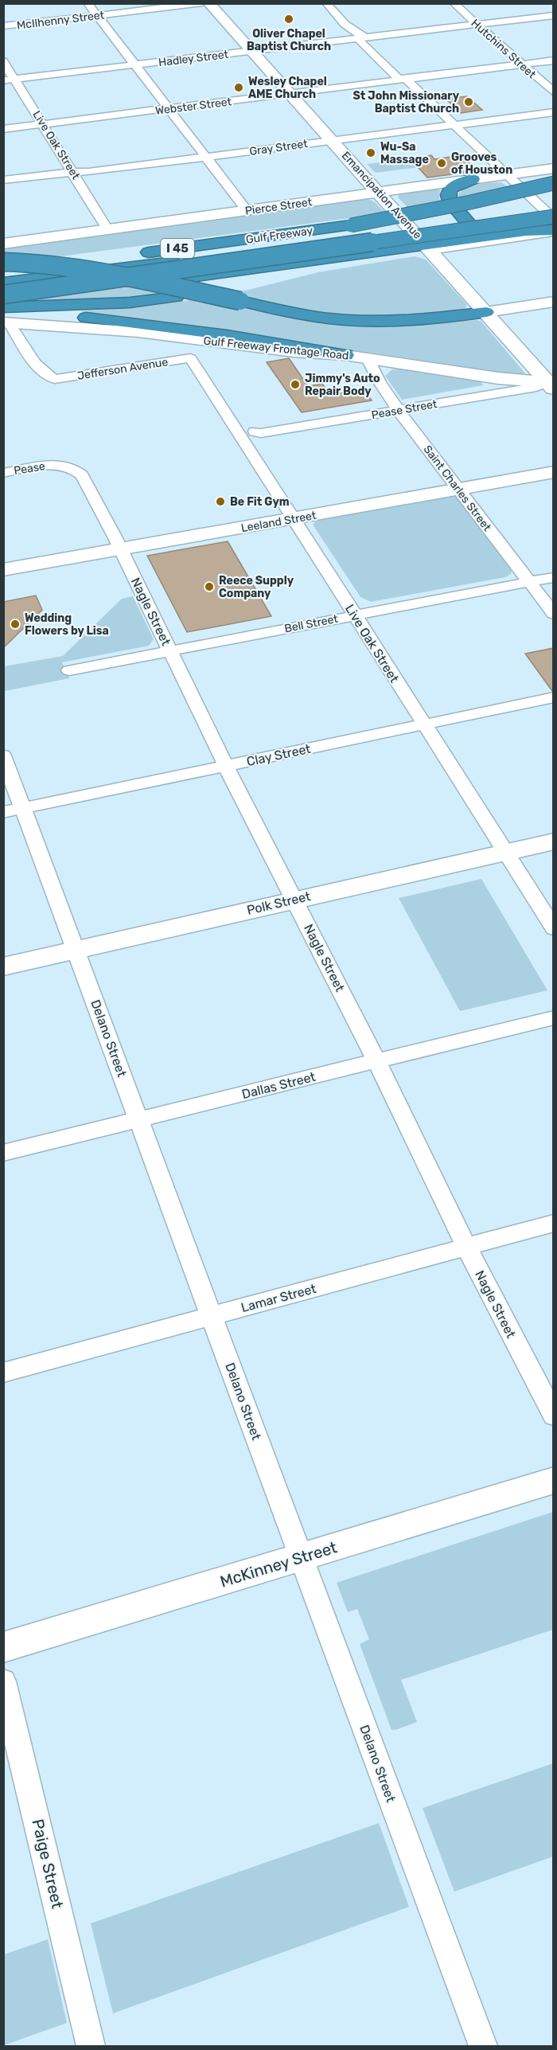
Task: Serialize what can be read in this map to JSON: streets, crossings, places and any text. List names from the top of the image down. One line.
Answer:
{"streets":{"highway":["Gulf Freeway","I 45"],"main road":["Emancipation Avenue","Pierce Street","Gulf Freeway Frontage Road","Leeland Street","Polk Street"],"street":["McIlhenny Street","Hutchins Street","Hadley Street","Webster Street","Live Oak Street","Gray Street","Jefferson Avenue","Pease Street","Pease","Saint Charles Street","Nagle Street","Bell Street","Clay Street","Delano Street","Dallas Street","Lamar Street","McKinney Street","Paige Street"]},"crossings":[["Hutchins Street","Hadley Street"],["Hutchins Street","Webster Street"],["Hadley Street","Live Oak Street"],["Hadley Street","Emancipation Avenue"],["Webster Street","Live Oak Street"],["Webster Street","Emancipation Avenue"],["Live Oak Street","Gray Street"],["Live Oak Street","Pierce Street"],["Live Oak Street","Jefferson Avenue"],["Live Oak Street","Pease Street"],["Live Oak Street","Leeland Street"],["Live Oak Street","Bell Street"],["Live Oak Street","Clay Street"],["Live Oak Street","Polk Street"],["Gray Street","Emancipation Avenue"],["Emancipation Avenue","Pierce Street"],["Emancipation Avenue","I 45"],["Emancipation Avenue","Gulf Freeway Frontage Road"],["Emancipation Avenue","Pease Street"],["Gulf Freeway Frontage Road","Jefferson Avenue"],["Gulf Freeway Frontage Road","Pease Street"],["Gulf Freeway Frontage Road","Saint Charles Street"],["Pease Street","Saint Charles Street"],["Pease","Nagle Street"],["Saint Charles Street","Leeland Street"],["Saint Charles Street","Bell Street"],["Leeland Street","Nagle Street"],["Nagle Street","Bell Street"],["Nagle Street","Clay Street"],["Nagle Street","Polk Street"],["Nagle Street","Dallas Street"],["Nagle Street","Lamar Street"],["Clay Street","Delano Street"],["Polk Street","Delano Street"],["Delano Street","Dallas Street"],["Delano Street","Lamar Street"],["Delano Street","McKinney Street"]],"places":["Oliver Chapel Baptist Church","Wesley Chapel AME Church","St John Missionary Baptist Church","Wu-Sa Massage","Grooves of Houston","Jimmy's Auto Repair Body","Be Fit Gym","Reece Supply Company","Wedding Flowers by Lisa"]}
